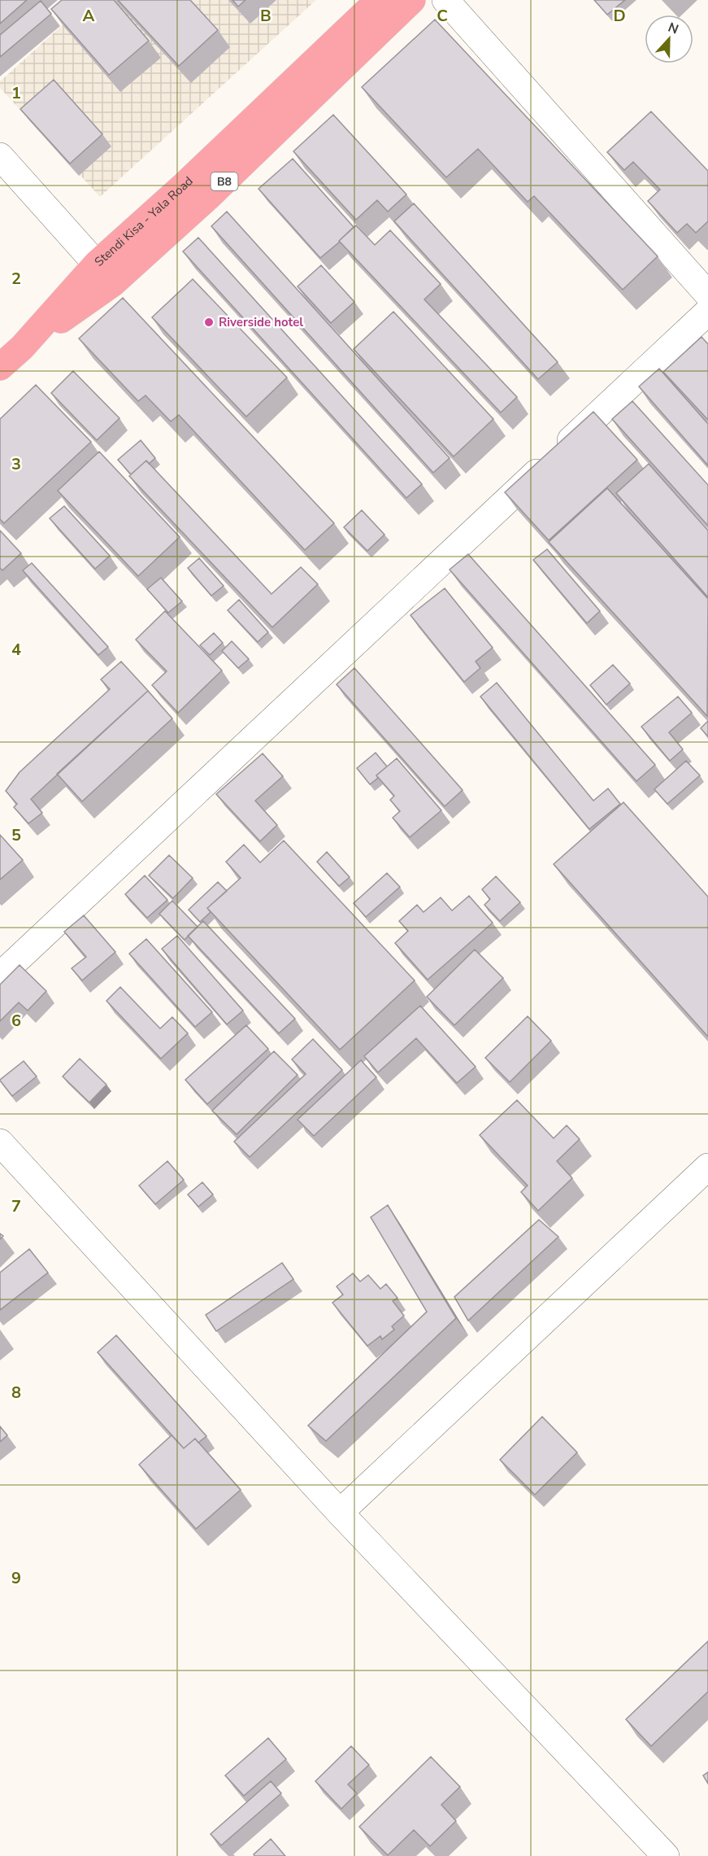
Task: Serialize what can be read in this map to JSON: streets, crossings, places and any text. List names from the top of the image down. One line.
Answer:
{"streets":{"highway":["B8","Stendi Kisa - Yala Road"]},"crossings":[["B8","Stendi Kisa - Yala Road"]],"places":["Riverside hotel"],"north":"top","grid":{"columns":["A","B","C","D"],"rows":["1","2","3","4","5","6","7","8","9"]}}
